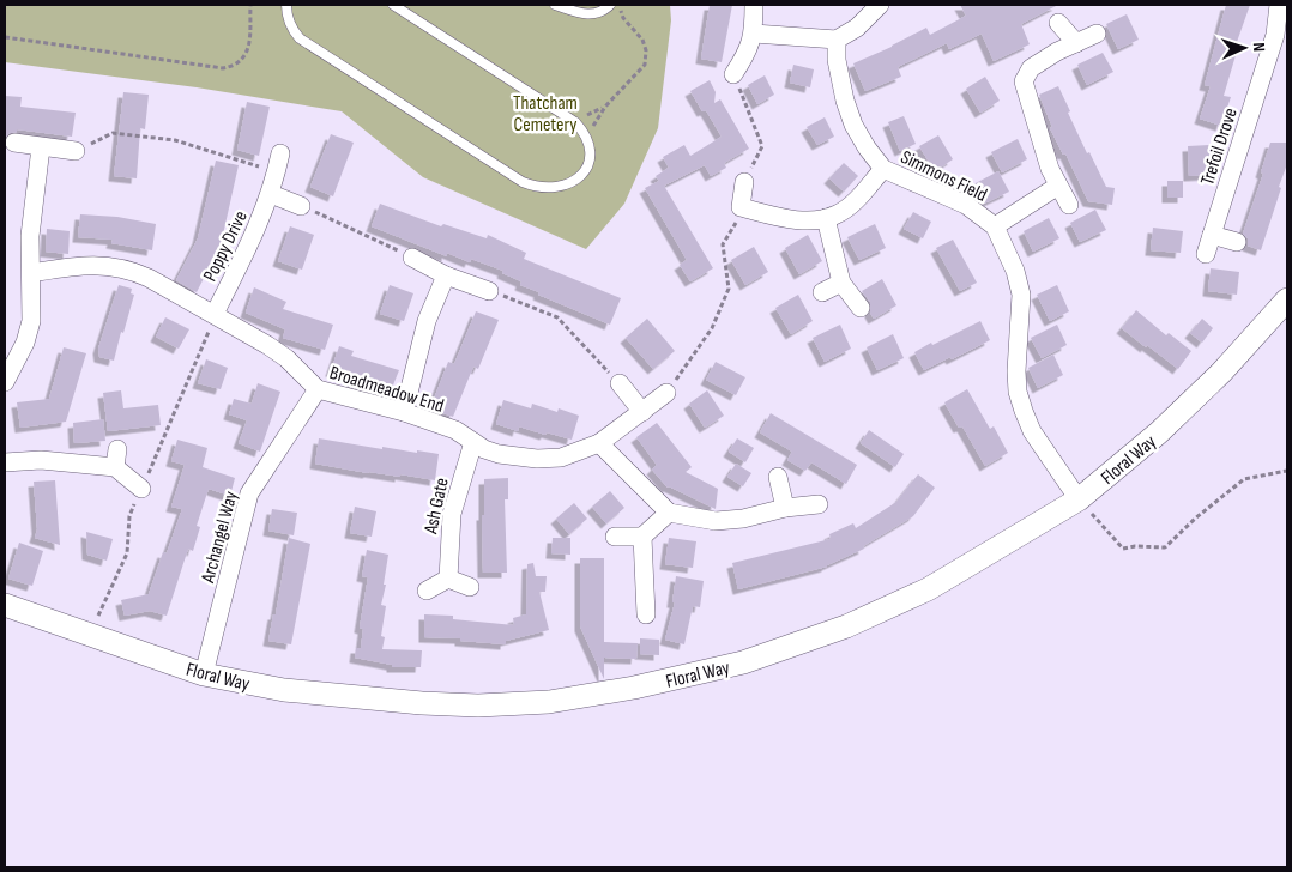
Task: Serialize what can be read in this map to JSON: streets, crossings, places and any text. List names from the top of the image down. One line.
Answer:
{"streets":{"street":["Trefoil Drove","Simmons Field","Poppy Drive","Broadmeadow End","Floral Way","Ash Gate","Archangel Way"]},"crossings":[["Simmons Field","Floral Way"],["Poppy Drive","Broadmeadow End"],["Broadmeadow End","Ash Gate"],["Broadmeadow End","Archangel Way"],["Floral Way","Archangel Way"]],"parks":["Thatcham Cemetery"],"north":"right"}
